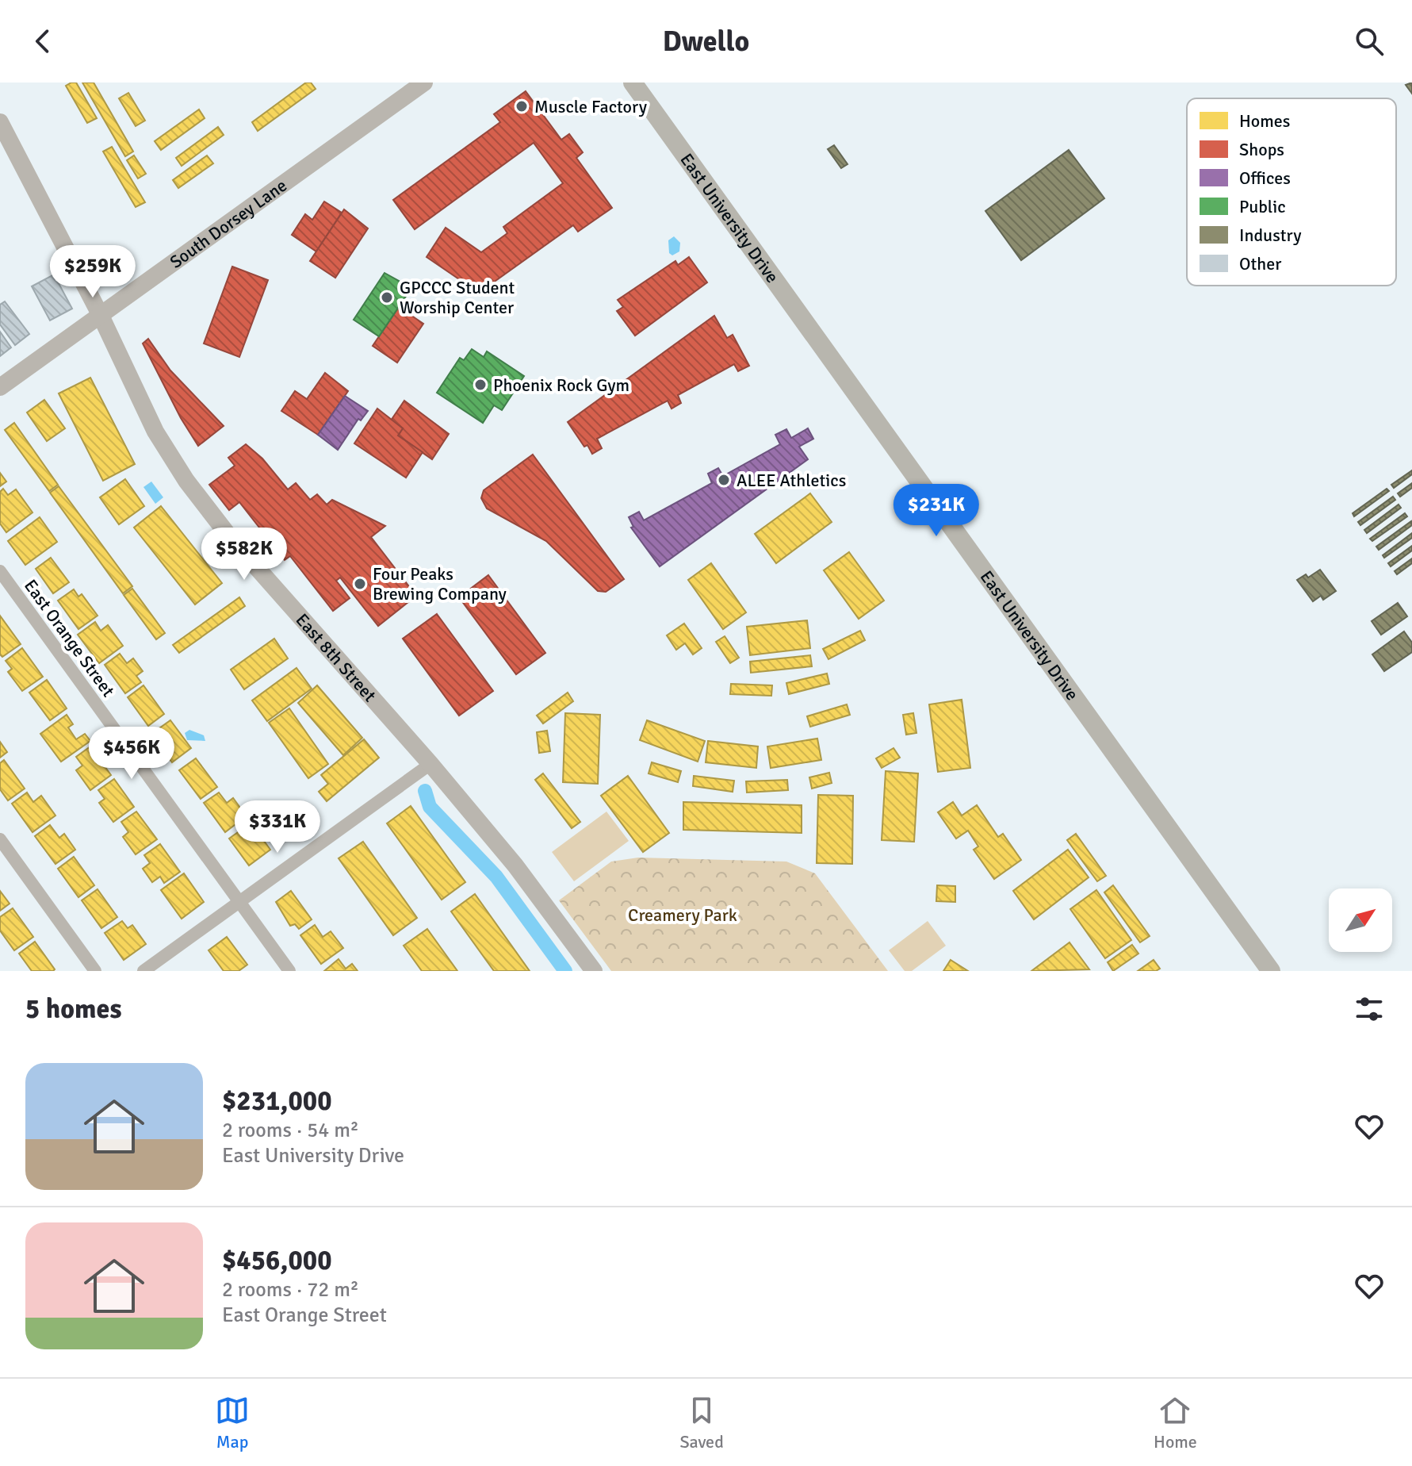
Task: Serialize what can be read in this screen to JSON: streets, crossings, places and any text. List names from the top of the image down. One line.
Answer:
{"streets":{"main road":["East University Drive"],"street":["South Dorsey Lane","East Orange Street","East 8th Street"]},"crossings":[["South Dorsey Lane","East 8th Street"]],"parks":["Creamery Park"],"places":["Muscle Factory","GPCCC Student Worship Center","Phoenix Rock Gym","ALEE Athletics","Four Peaks Brewing Company"],"legend":["Homes","Shops","Offices","Public","Industry","Other"],"north":"top right","page":{"header":"Dwello","price":["$259K","$231K","$582K","$456K","$331K"],"heading":"5 homes","list":[{"name":"$231,000","note":"2 rooms · 54 m² · East University Drive"},{"name":"$456,000","note":"2 rooms · 72 m² · East Orange Street"}],"tabs":["Map","Saved","Home"]}}
